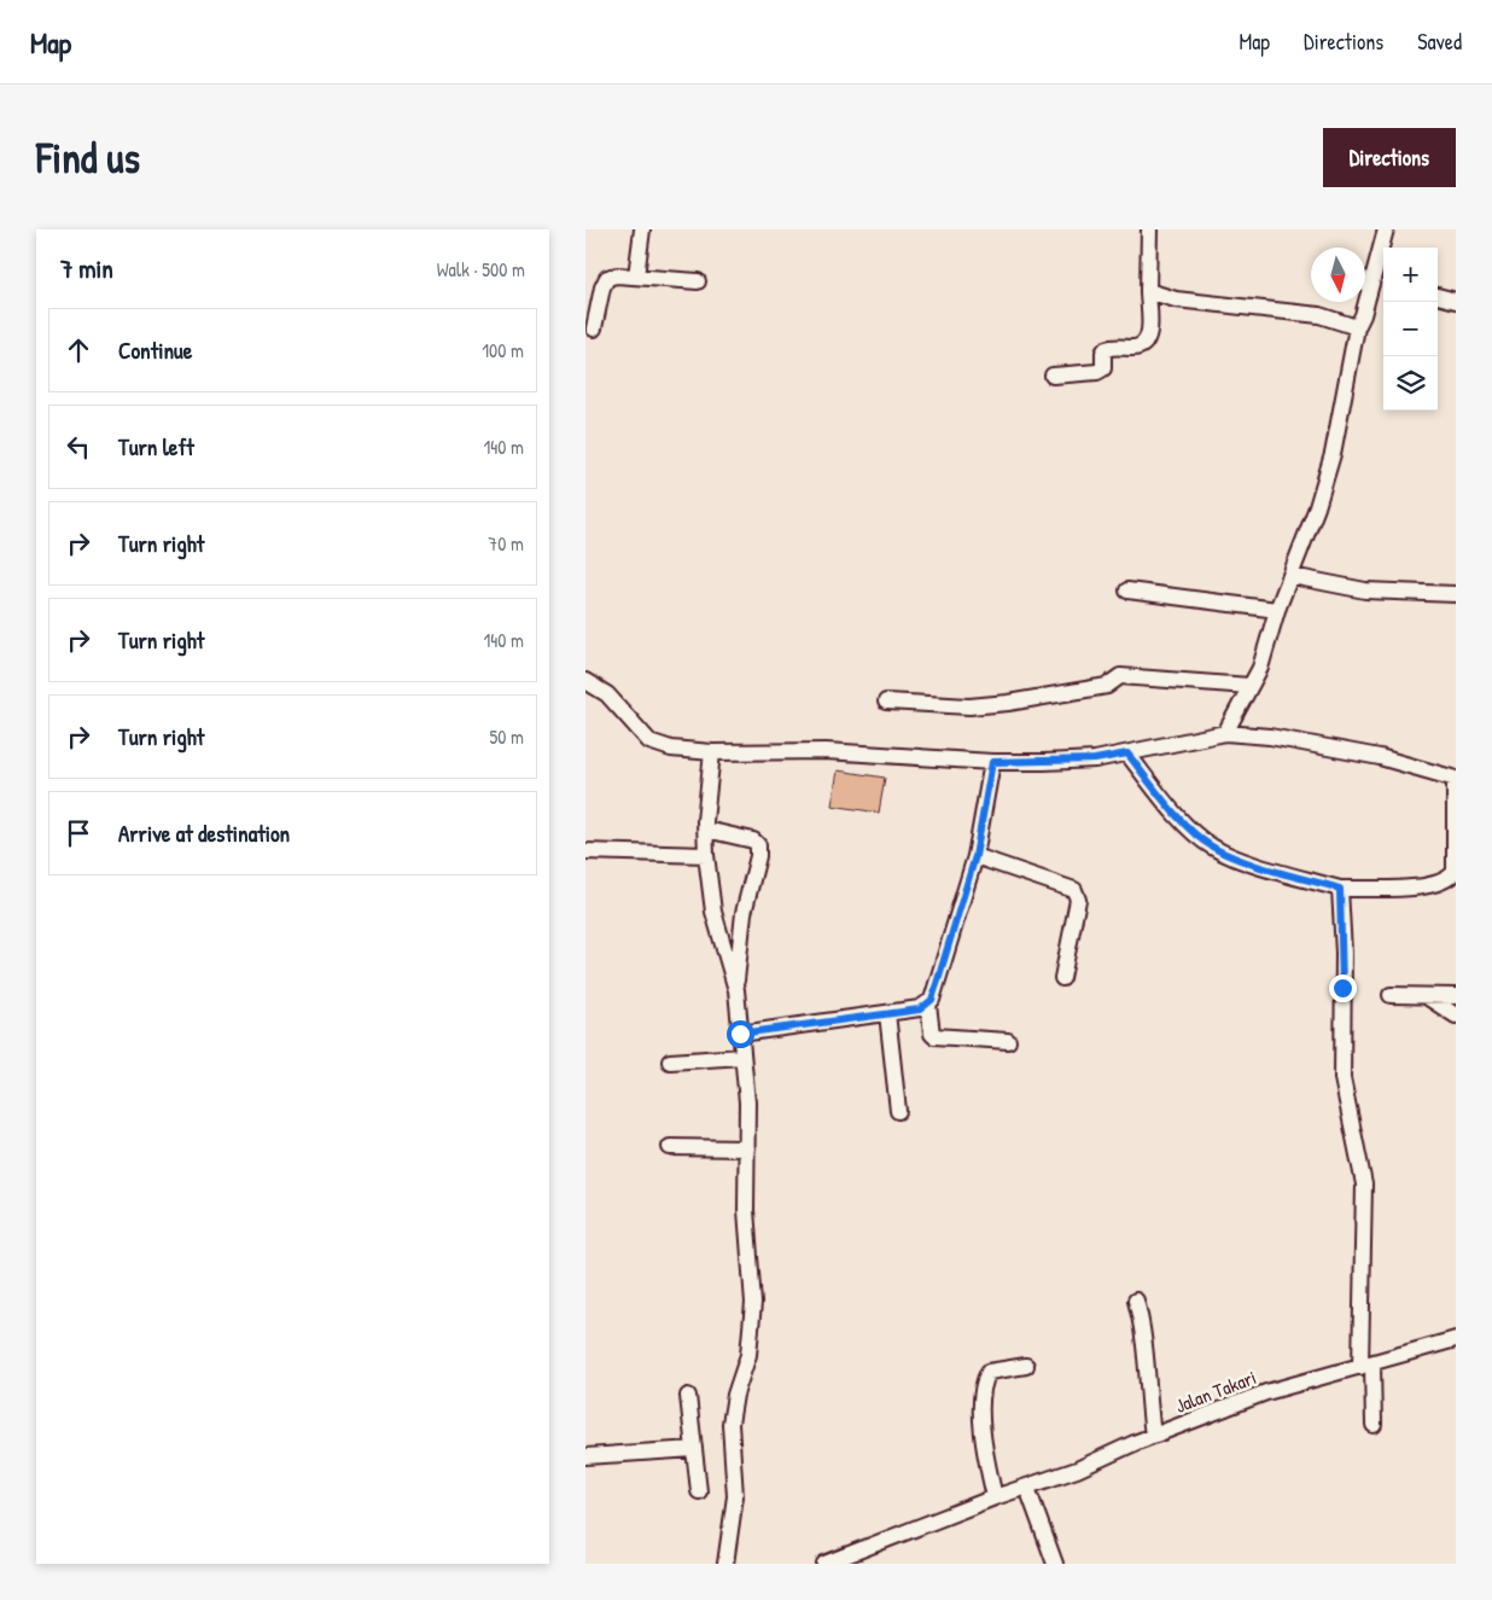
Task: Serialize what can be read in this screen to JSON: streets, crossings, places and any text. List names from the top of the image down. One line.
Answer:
{"streets":{"street":["Jalan Takari"]},"north":"bottom","page":{"header":"Map","nav":["Map","Directions","Saved"],"buttons":"Directions","title":"Find us","heading":["7 min","Walk · 500 m"],"map_buttons":["+","−"],"list":[["Continue","100 m"],["Turn left","140 m"],["Turn right","70 m"],["Turn right","140 m"],["Turn right","50 m"],"Arrive at destination"]}}
